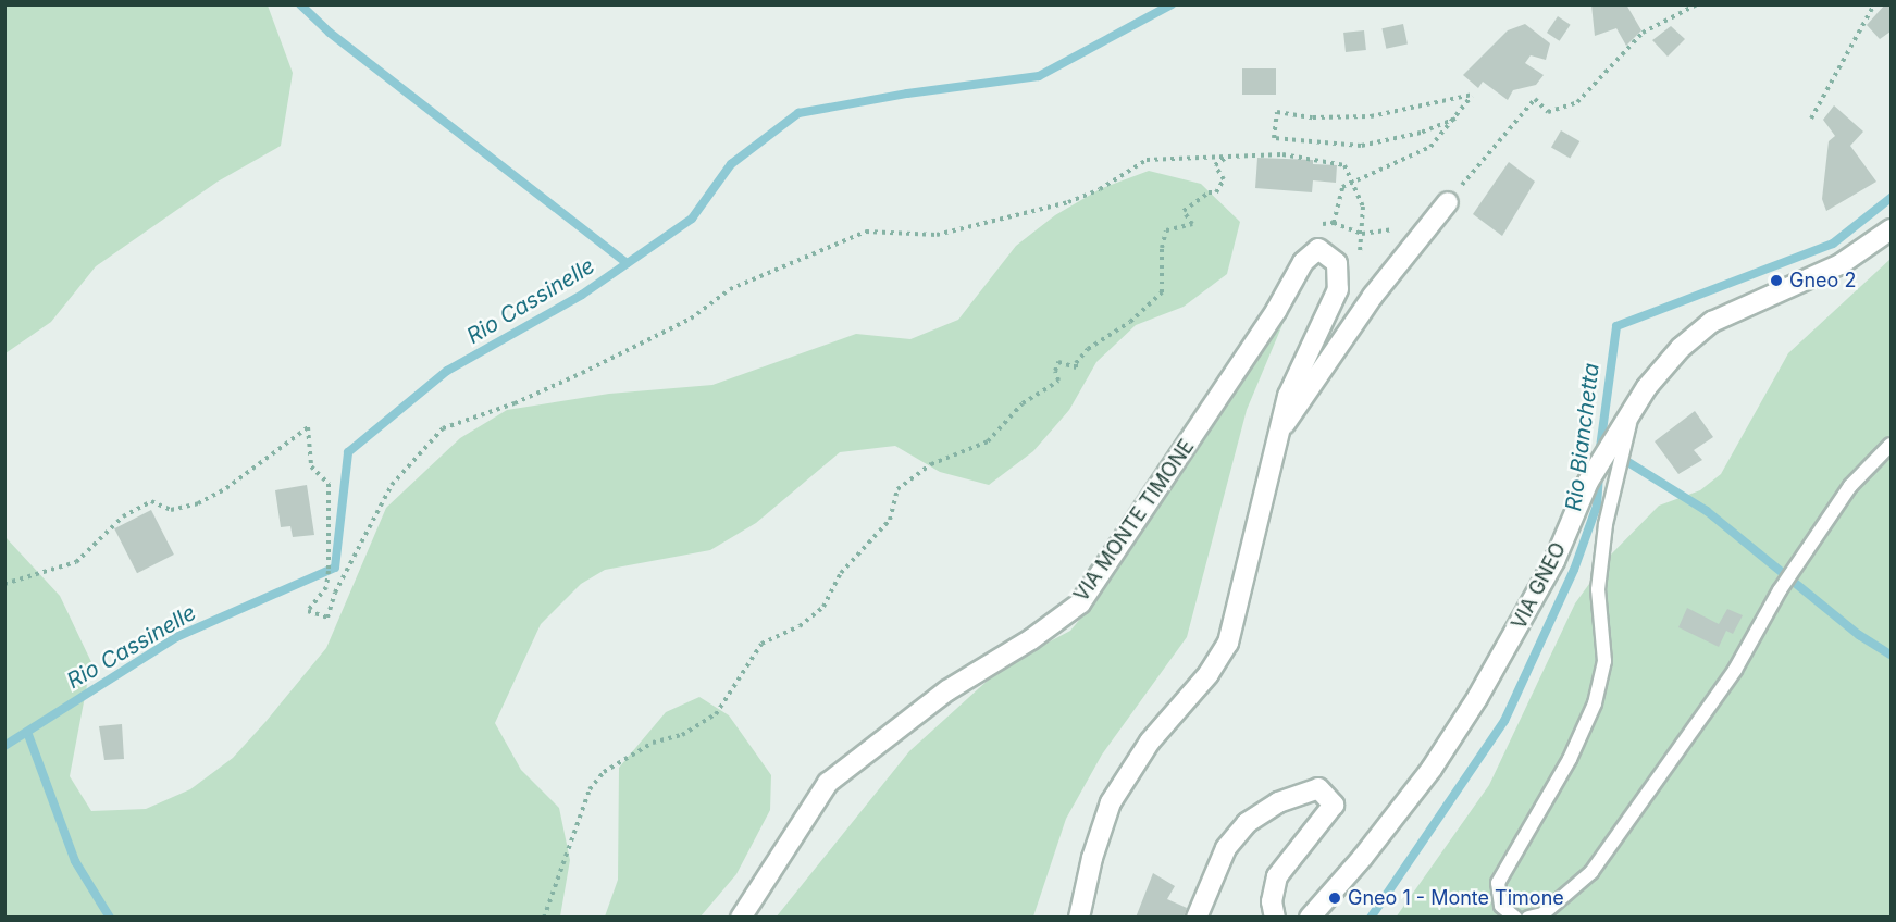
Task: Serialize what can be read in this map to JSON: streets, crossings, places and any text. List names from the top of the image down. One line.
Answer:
{"streets":{"street":["VIA MONTE TIMONE","VIA GNEO"]},"water":["Rio Cassinelle","Rio Bianchetta"],"places":["Gneo 2","Gneo 1 - Monte Timone"]}
